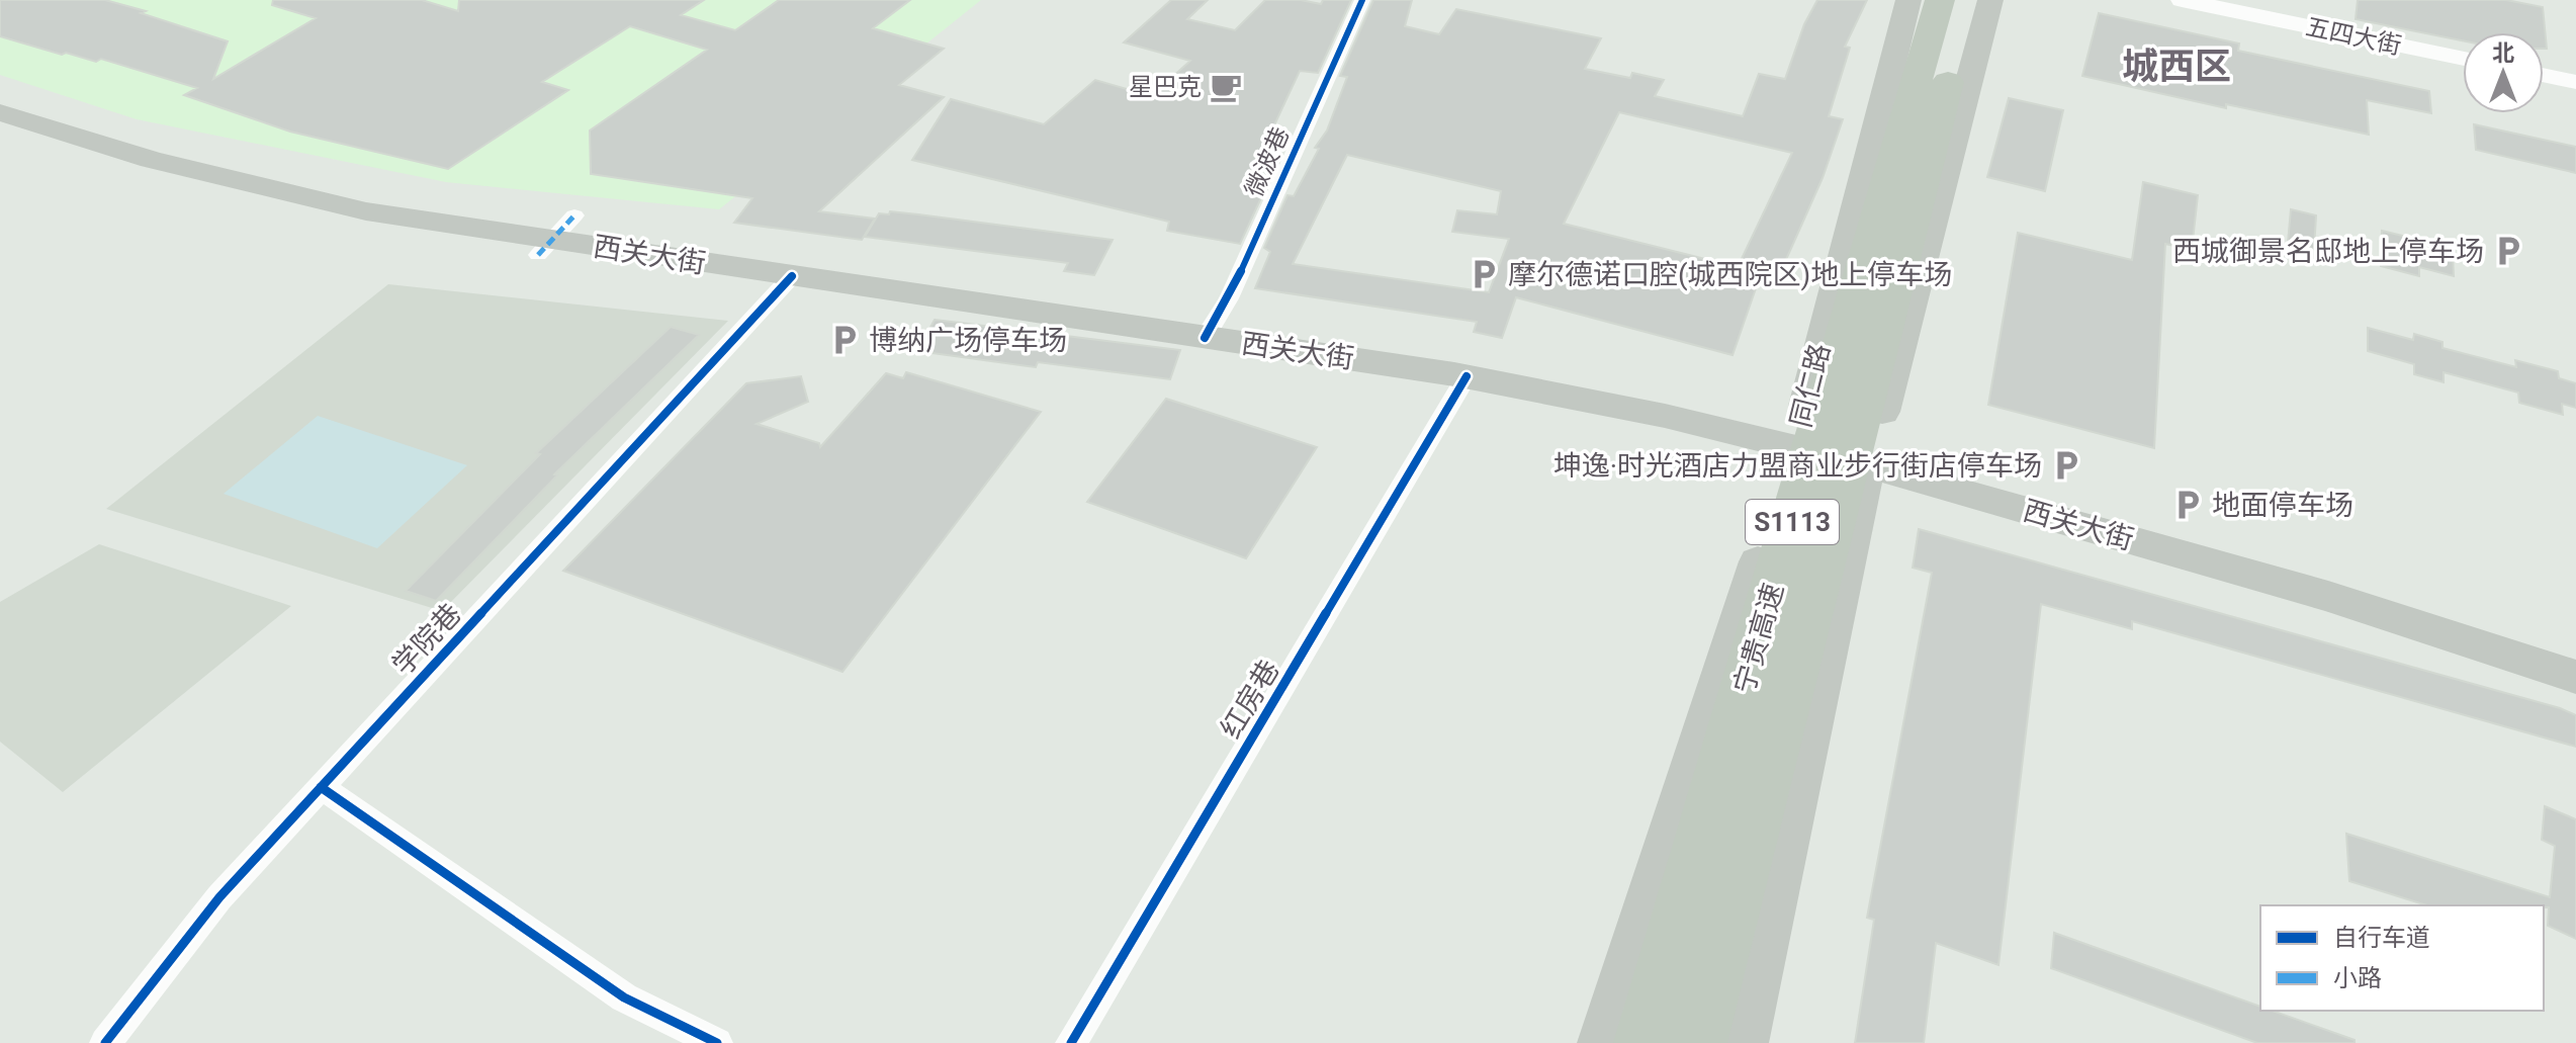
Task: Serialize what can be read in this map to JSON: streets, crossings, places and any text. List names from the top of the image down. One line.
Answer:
{"streets":{"highway":["S1113","宁贵高速"],"main road":["五四大街","西关大街","同仁路"],"street":["微波巷","学院巷","红房巷"]},"crossings":[["微波巷","西关大街"],["西关大街","同仁路"],["西关大街","学院巷"],["西关大街","红房巷"]],"districts":["城西区"],"places":{"cafe":["星巴克"],"parking":["西城御景名邸地上停车场","摩尔德诺口腔(城西院区)地上停车场","博纳广场停车场","坤逸·时光酒店力盟商业步行街店停车场","地面停车场"]},"legend":["自行车道","小路"],"north":"top"}
